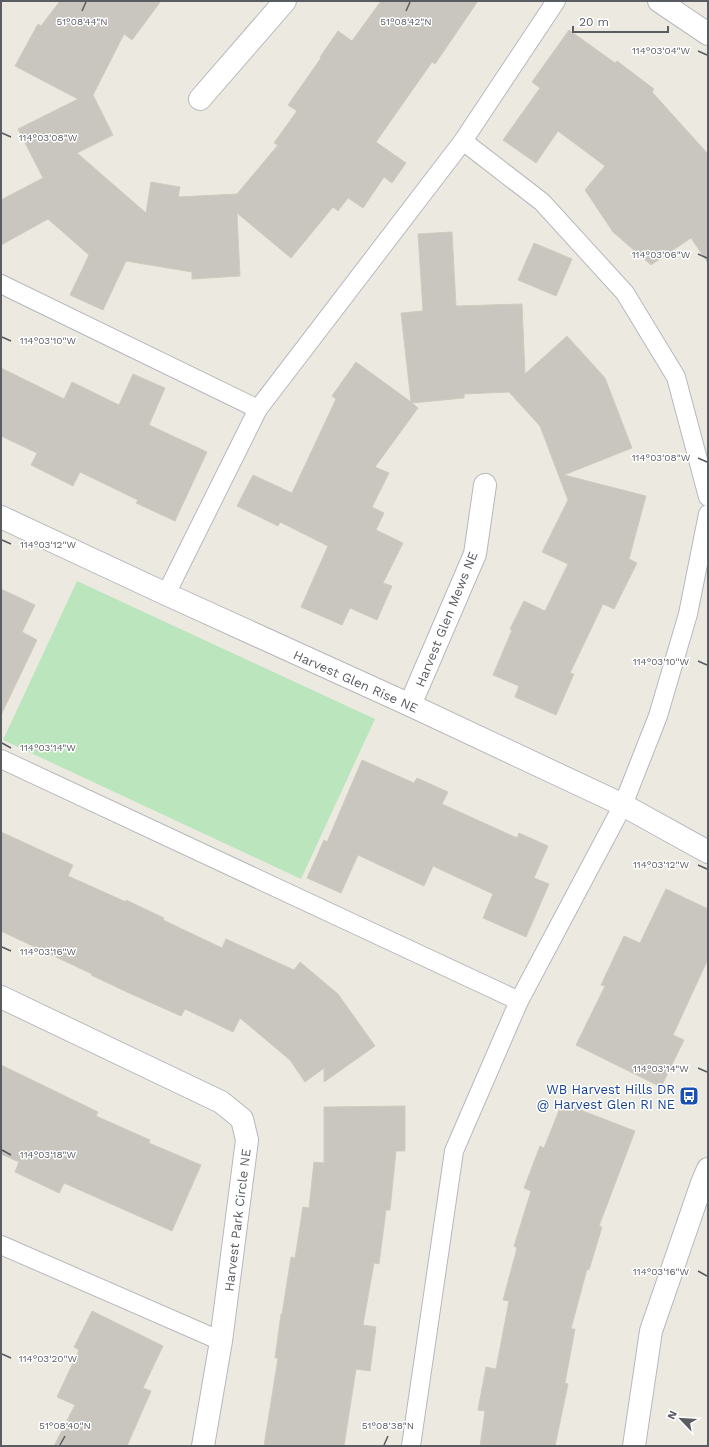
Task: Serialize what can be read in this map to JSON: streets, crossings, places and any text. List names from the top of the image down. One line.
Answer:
{"streets":{"street":["Harvest Glen Mews NE","Harvest Glen Rise NE","Harvest Park Circle NE"]},"crossings":[["Harvest Glen Mews NE","Harvest Glen Rise NE"]],"places":{"bus stop":["WB Harvest Hills DR @ Harvest Glen RI NE"]},"scale_bar":"20 m","north":"top left","coordinates":["51°08'44\"N","51°08'42\"N","114°03'04\"W","114°03'08\"W","114°03'06\"W","114°03'10\"W","114°03'12\"W","114°03'14\"W","114°03'16\"W","114°03'18\"W","114°03'20\"W","51°08'40\"N","51°08'38\"N"]}
